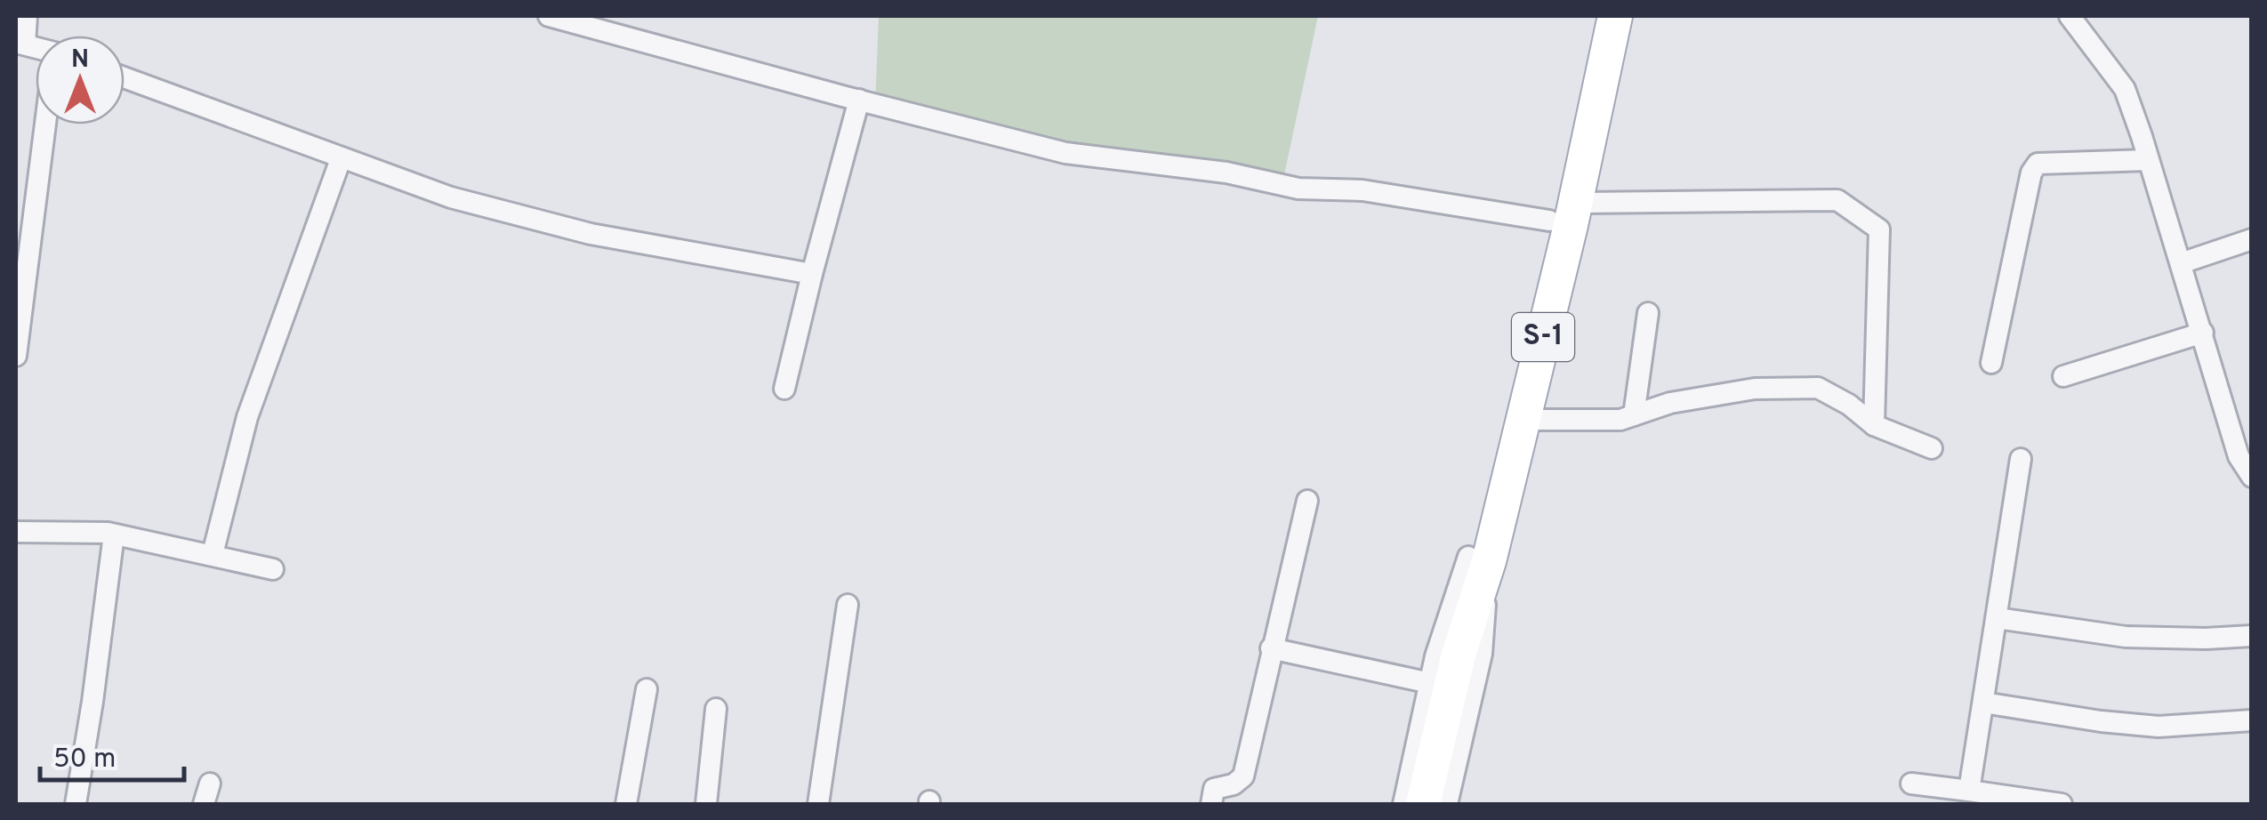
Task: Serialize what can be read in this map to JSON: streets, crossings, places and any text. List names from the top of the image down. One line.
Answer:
{"streets":{"main road":["S-1"]},"scale_bar":"50 m","north":"top"}
